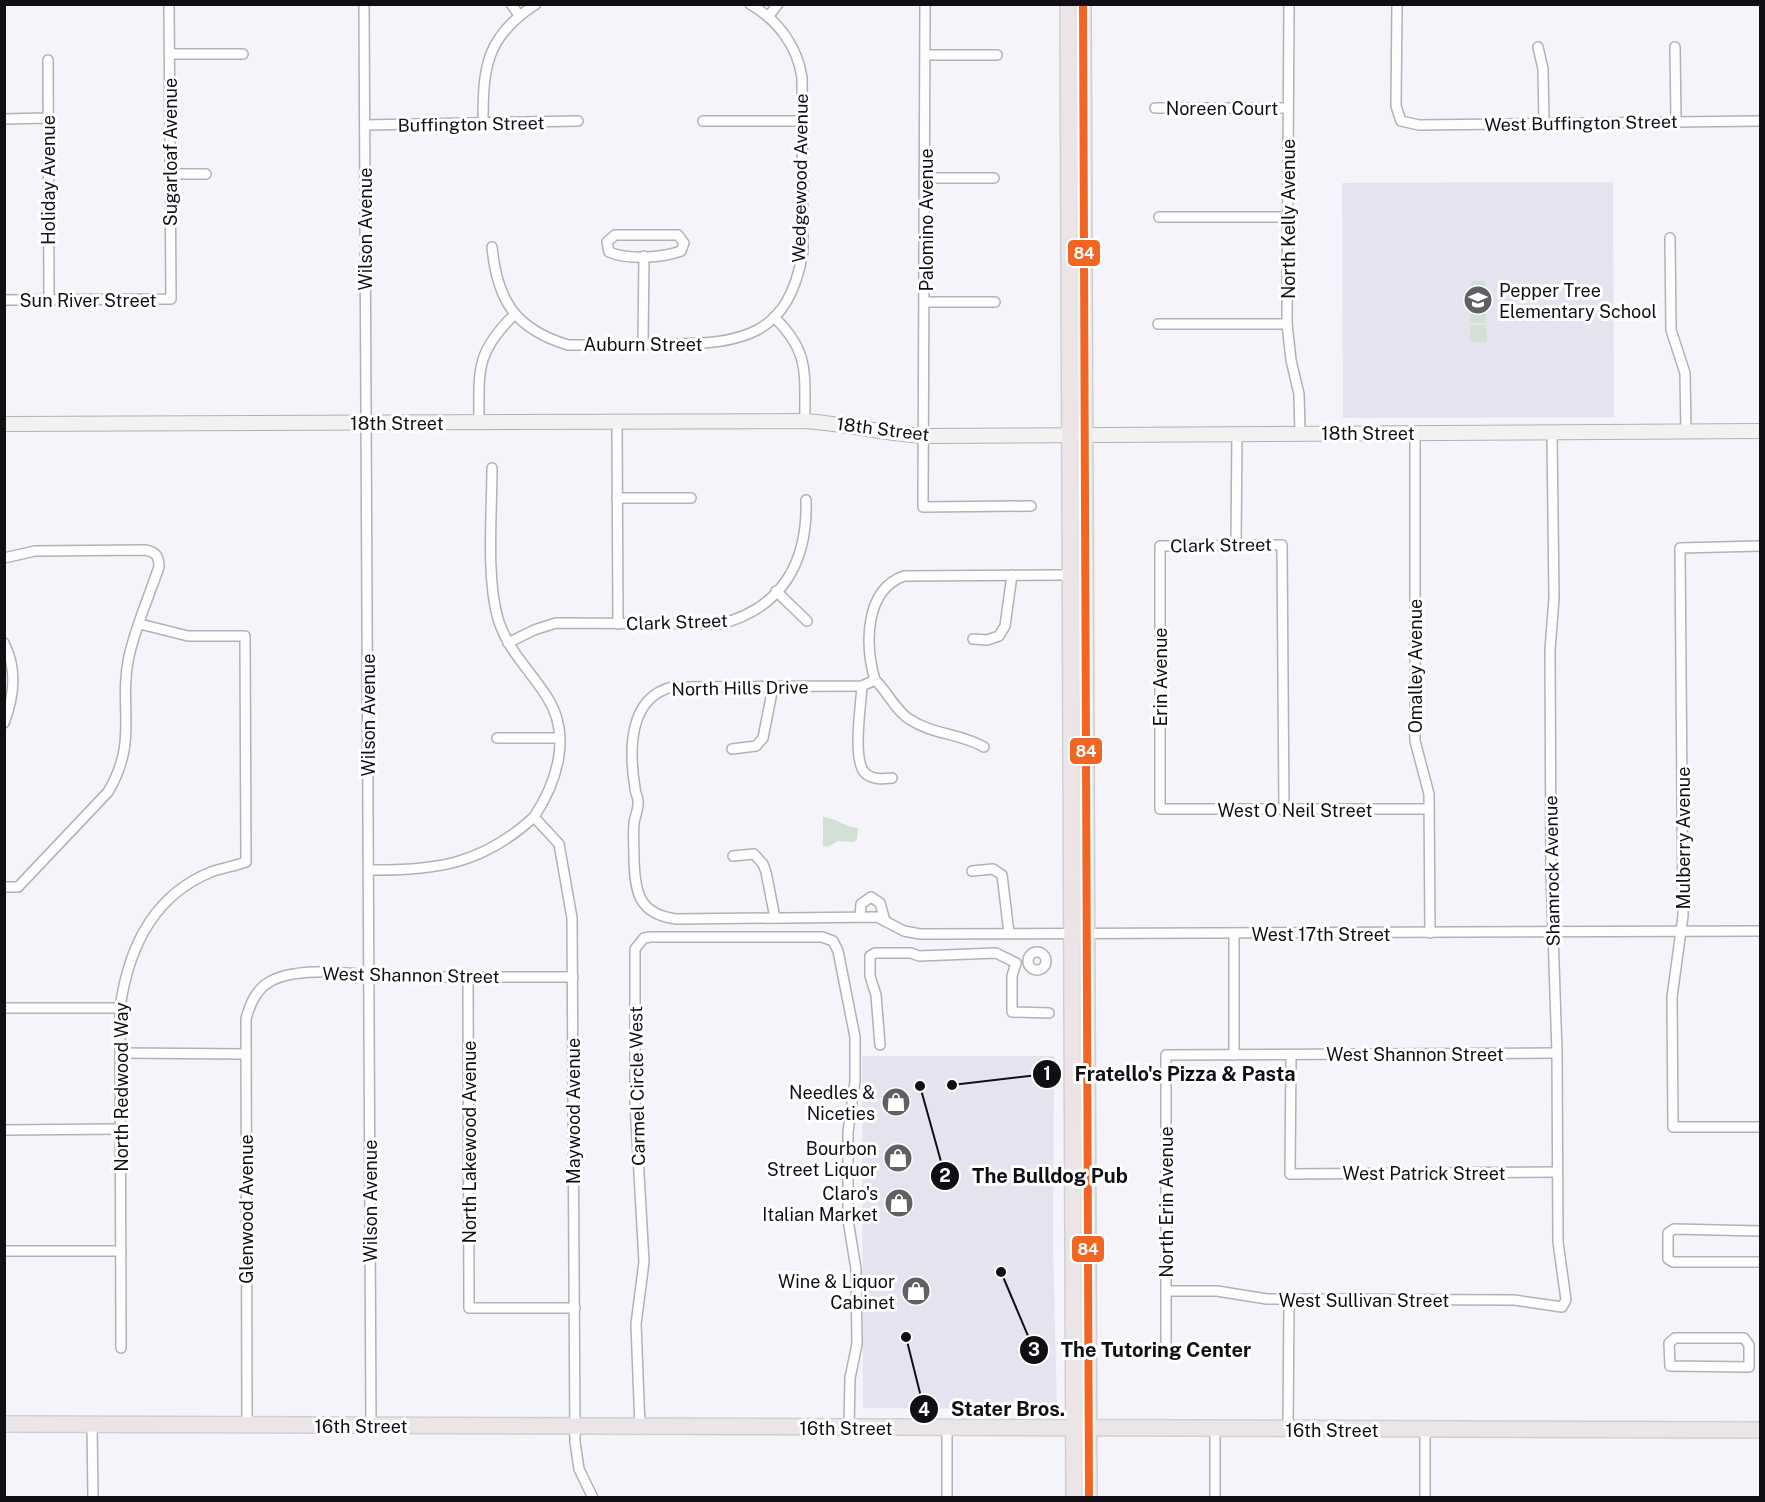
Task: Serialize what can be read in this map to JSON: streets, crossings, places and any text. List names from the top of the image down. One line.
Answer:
{"streets":{"main road":["18th Street","16th Street"],"street":["Noreen Court","West Buffington Street","Buffington Street","Sugarloaf Avenue","Wedgewood Avenue","Holiday Avenue","North Kelly Avenue","Palomino Avenue","Wilson Avenue","Sun River Street","Auburn Street","Clark Street","Omalley Avenue","Erin Avenue","North Hills Drive","West O Neil Street","Mulberry Avenue","Shamrock Avenue","West 17th Street","West Shannon Street","Carmel Circle West","North Redwood Way","Maywood Avenue","North Lakewood Avenue","West Patrick Street","North Erin Avenue","Glenwood Avenue","West Sullivan Street"]},"crossings":[["Noreen Court","North Kelly Avenue"],["Buffington Street","Wilson Avenue"],["Sugarloaf Avenue","Sun River Street"],["Wedgewood Avenue","Auburn Street"],["Holiday Avenue","Sun River Street"],["North Kelly Avenue","18th Street"],["Palomino Avenue","18th Street"],["Wilson Avenue","18th Street"],["Wilson Avenue","West Shannon Street"],["Wilson Avenue","16th Street"],["18th Street","Omalley Avenue"],["18th Street","Shamrock Avenue"],["Clark Street","Erin Avenue"],["Clark Street","West O Neil Street"],["Omalley Avenue","West O Neil Street"],["Omalley Avenue","West 17th Street"],["Erin Avenue","West O Neil Street"],["North Hills Drive","West 17th Street"],["Mulberry Avenue","West 17th Street"],["Shamrock Avenue","West 17th Street"],["Shamrock Avenue","West Shannon Street"],["Shamrock Avenue","West Patrick Street"],["Shamrock Avenue","West Sullivan Street"],["West Shannon Street","Maywood Avenue"],["West Shannon Street","North Lakewood Avenue"],["West Shannon Street","West Patrick Street"],["West Shannon Street","North Erin Avenue"],["West Shannon Street","Glenwood Avenue"],["Carmel Circle West","16th Street"],["Maywood Avenue","North Lakewood Avenue"],["Maywood Avenue","16th Street"],["North Erin Avenue","West Sullivan Street"],["Glenwood Avenue","16th Street"]],"places":{"school or university":["Pepper Tree Elementary School"],"other":["Fratello's Pizza & Pasta","The Bulldog Pub","The Tutoring Center","Stater Bros."],"shop":["Needles & Niceties","Bourbon Street Liquor","Claro's Italian Market","Wine & Liquor Cabinet"]},"lines":["transit line 84"]}
